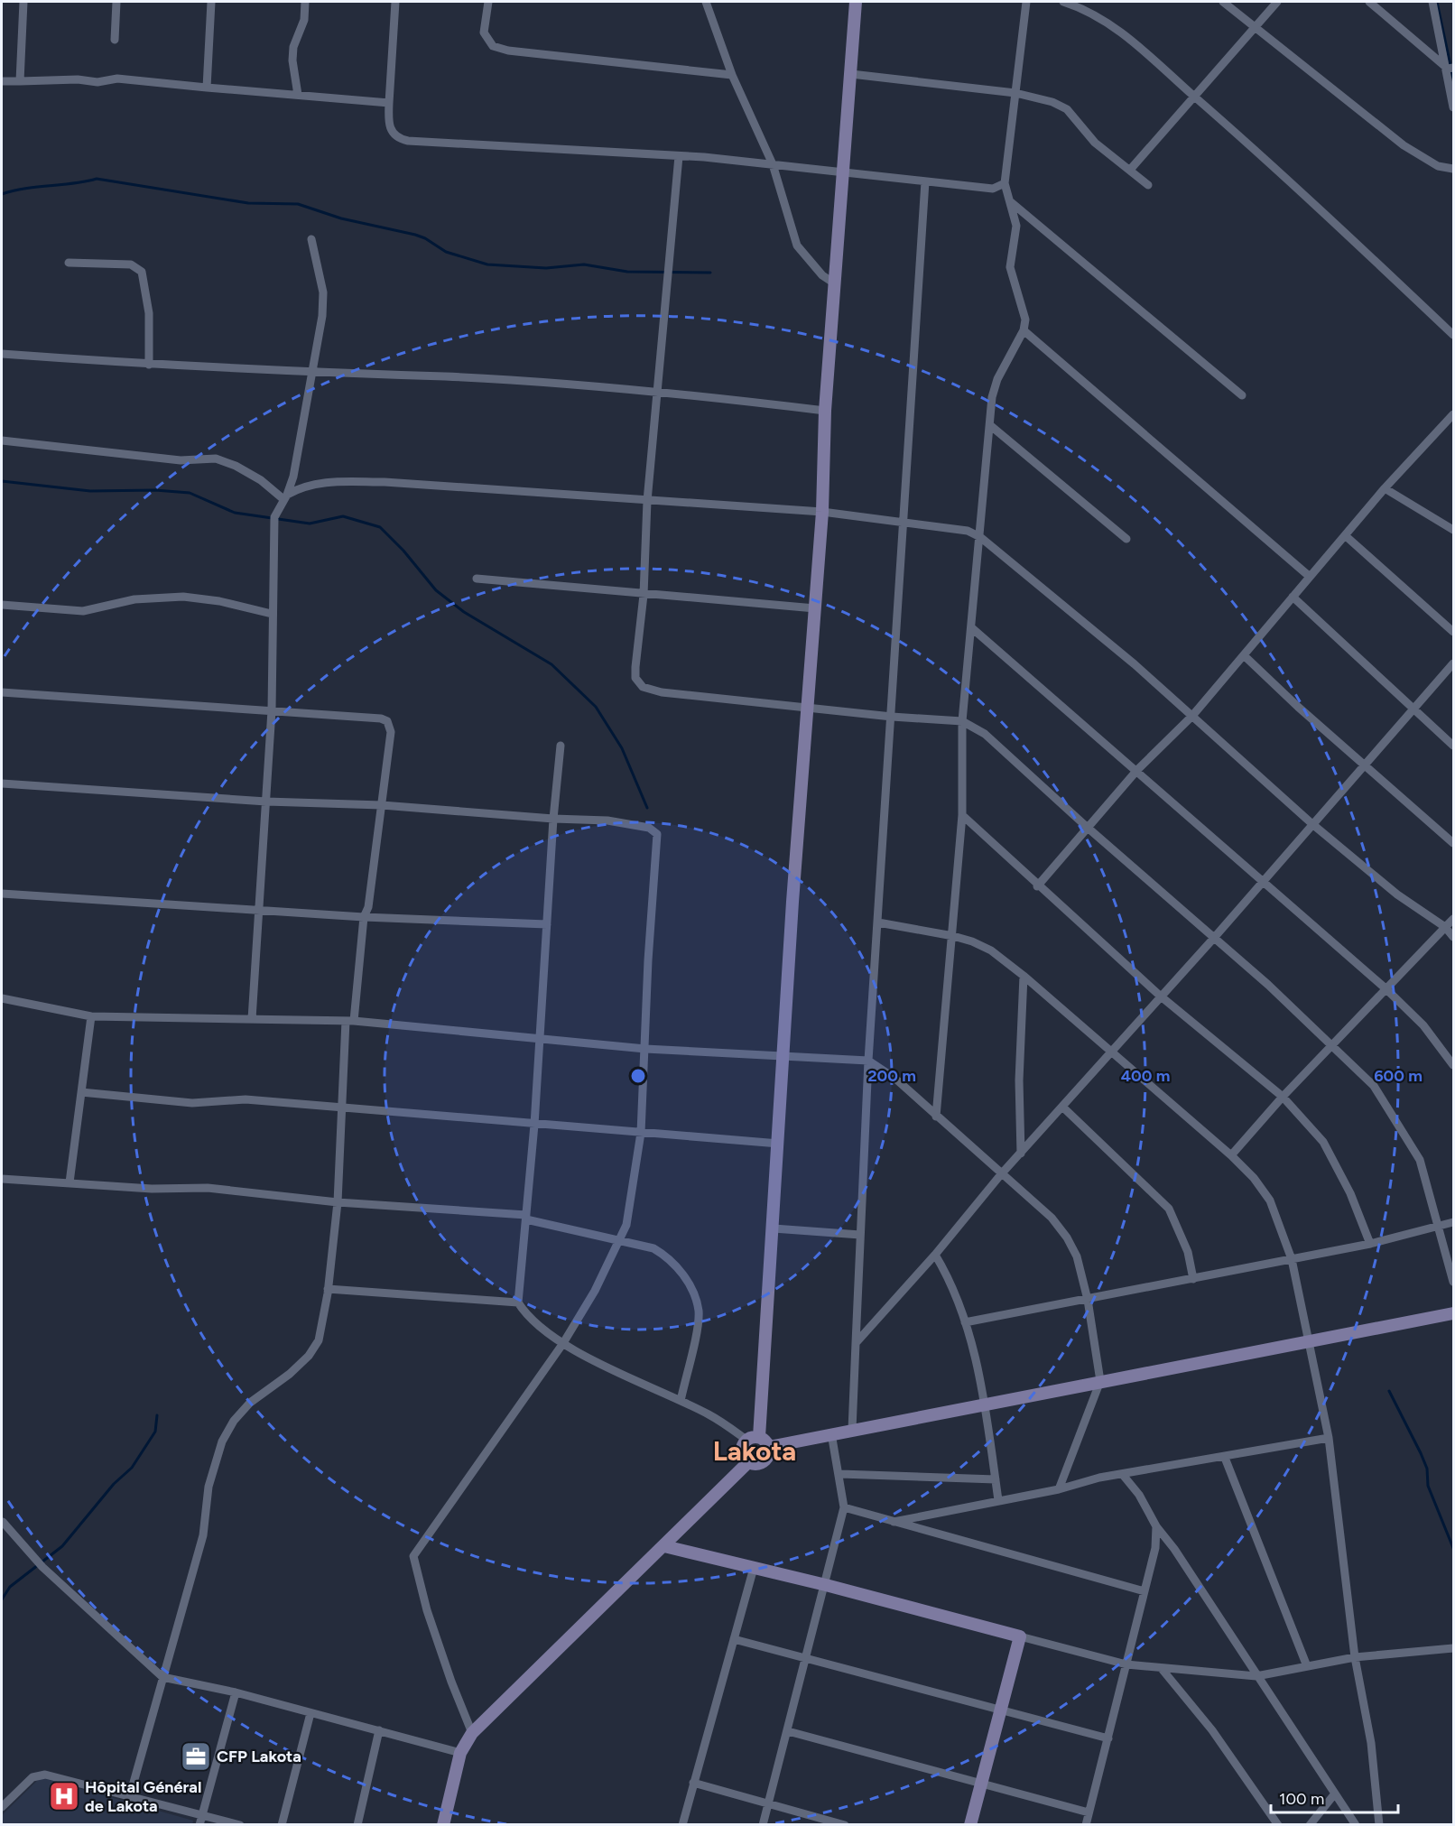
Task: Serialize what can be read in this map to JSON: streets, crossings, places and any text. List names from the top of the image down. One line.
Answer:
{"districts":["Lakota"],"places":{"office":["CFP Lakota"],"hospital":["Hôpital Général de Lakota"]},"scale_bar":"100 m","rings":["200 m","400 m","600 m"]}
